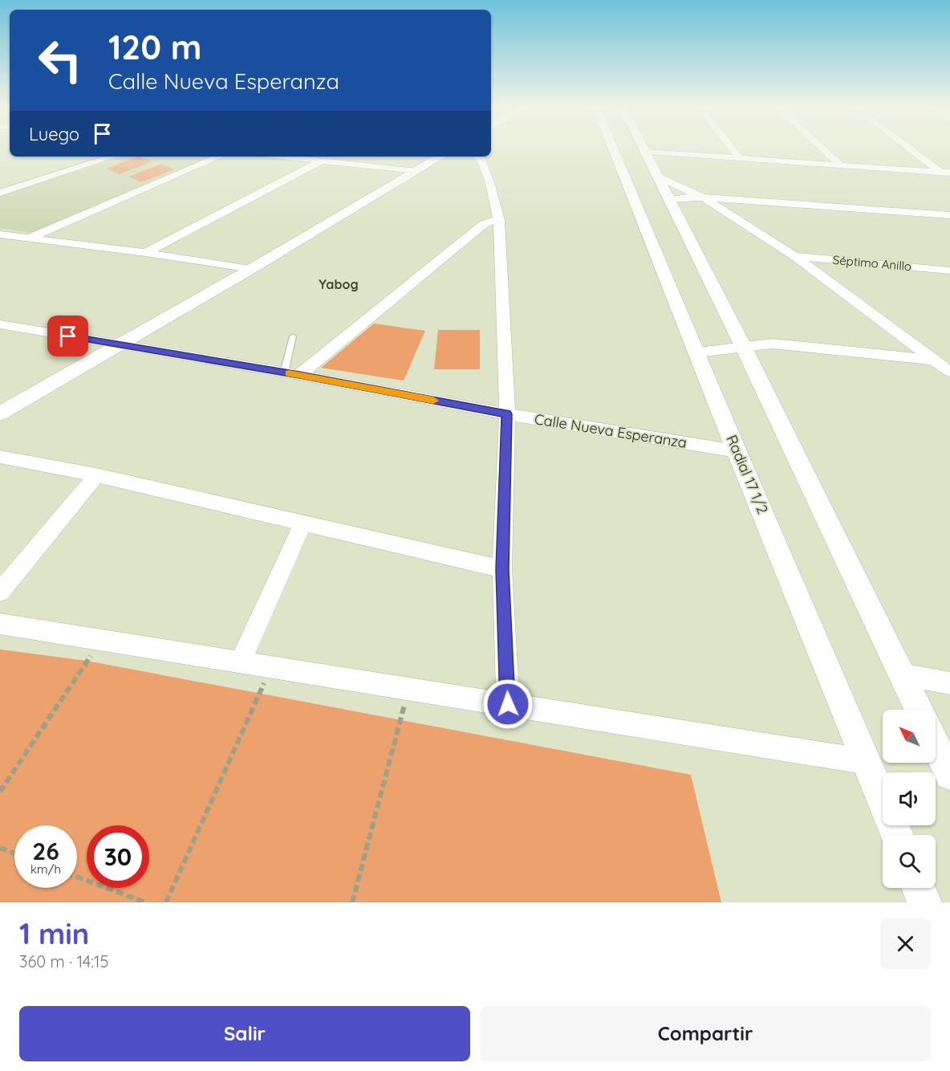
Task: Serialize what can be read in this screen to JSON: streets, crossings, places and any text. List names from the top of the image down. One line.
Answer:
{"streets":{"street":["Séptimo Anillo","Calle Nueva Esperanza","Radial 17 1/2"]},"crossings":[["Calle Nueva Esperanza","Radial 17 1/2"]],"districts":["Yabog"],"north":"top left","page":{"turn":["120 m","Calle Nueva Esperanza"],"then":"Luego","speed":"26 km/h","limit":"30","heading":["1 min","360 m · 14:15"],"buttons":["Salir","Compartir"]}}
